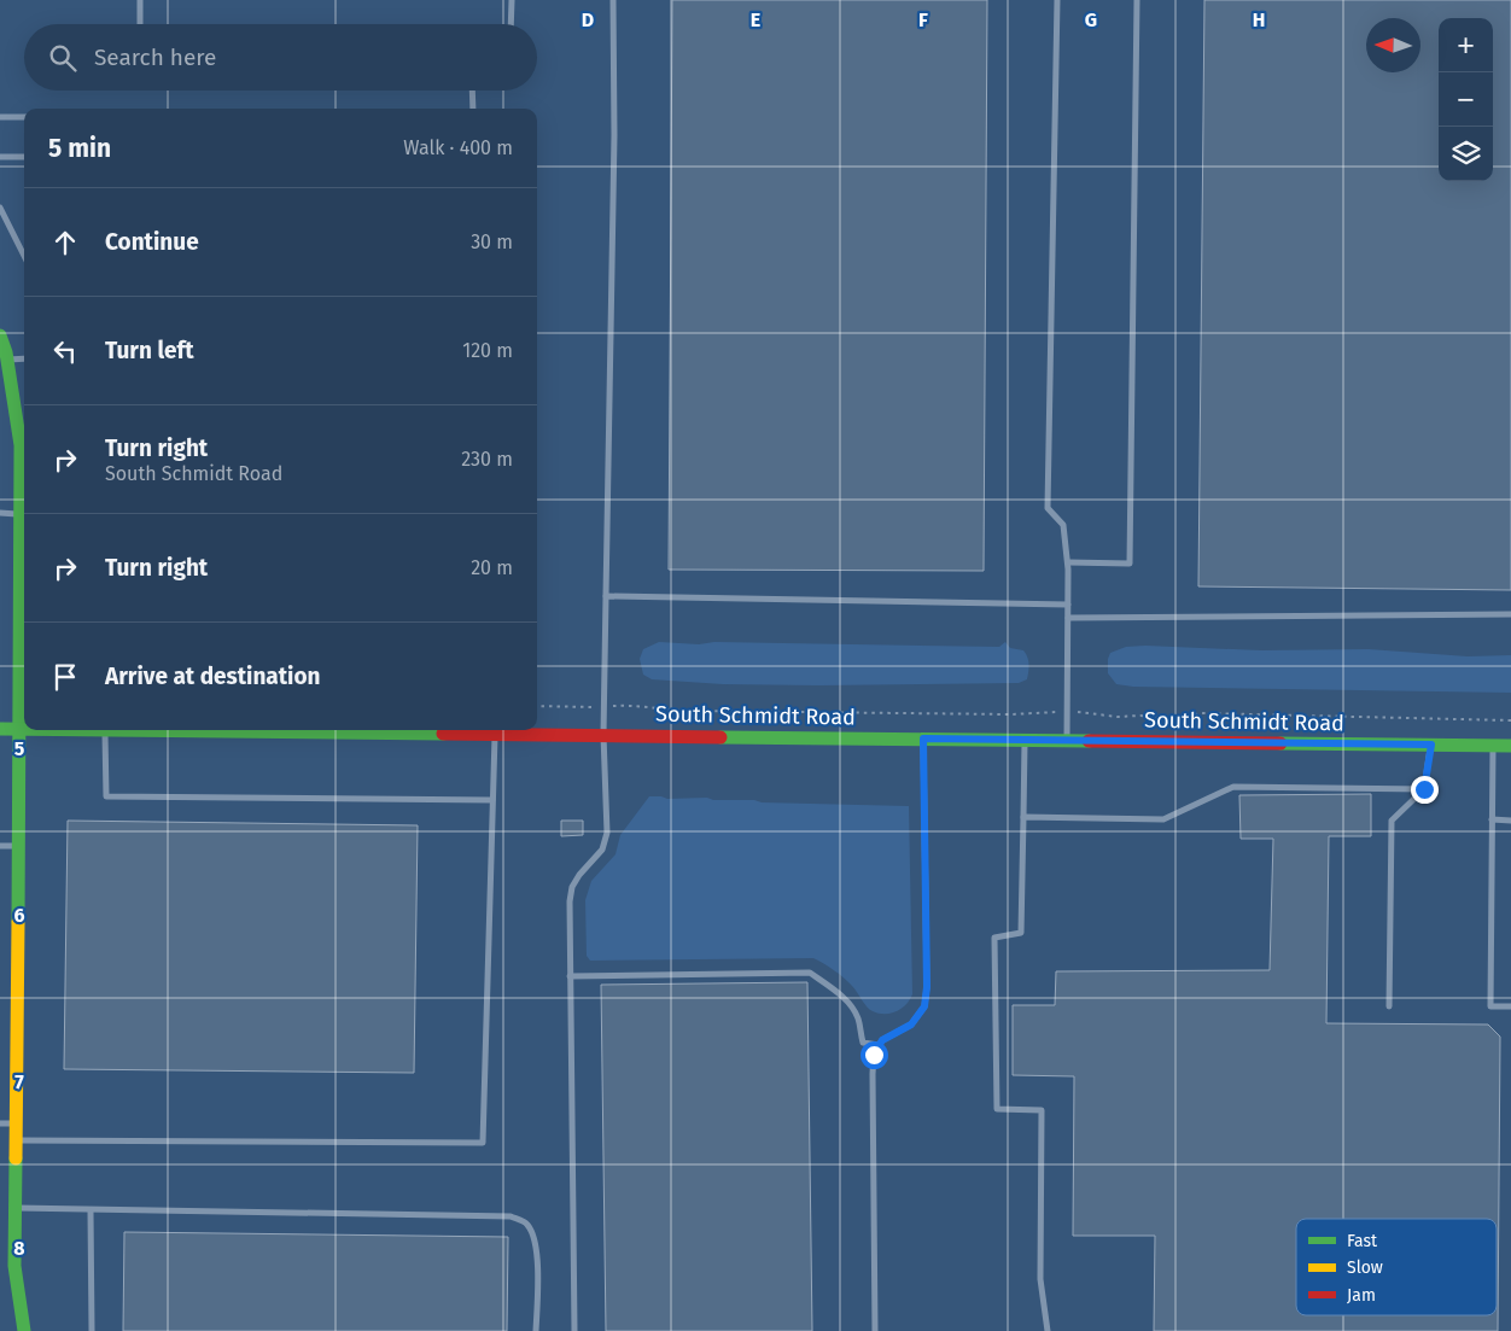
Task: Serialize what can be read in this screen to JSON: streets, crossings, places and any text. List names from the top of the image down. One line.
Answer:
{"streets":{"street":["South Schmidt Road"]},"legend":["Fast","Slow","Jam"],"north":"left","page":{"map_buttons":["+","−"],"search":"Search here","heading":["5 min","Walk · 400 m"],"list":[["Continue","30 m"],["Turn left","120 m"],["Turn right","South Schmidt Road","230 m"],["Turn right","20 m"],"Arrive at destination"]},"grid":{"columns":["D","E","F","G","H"],"rows":["5","6","7","8"]}}
